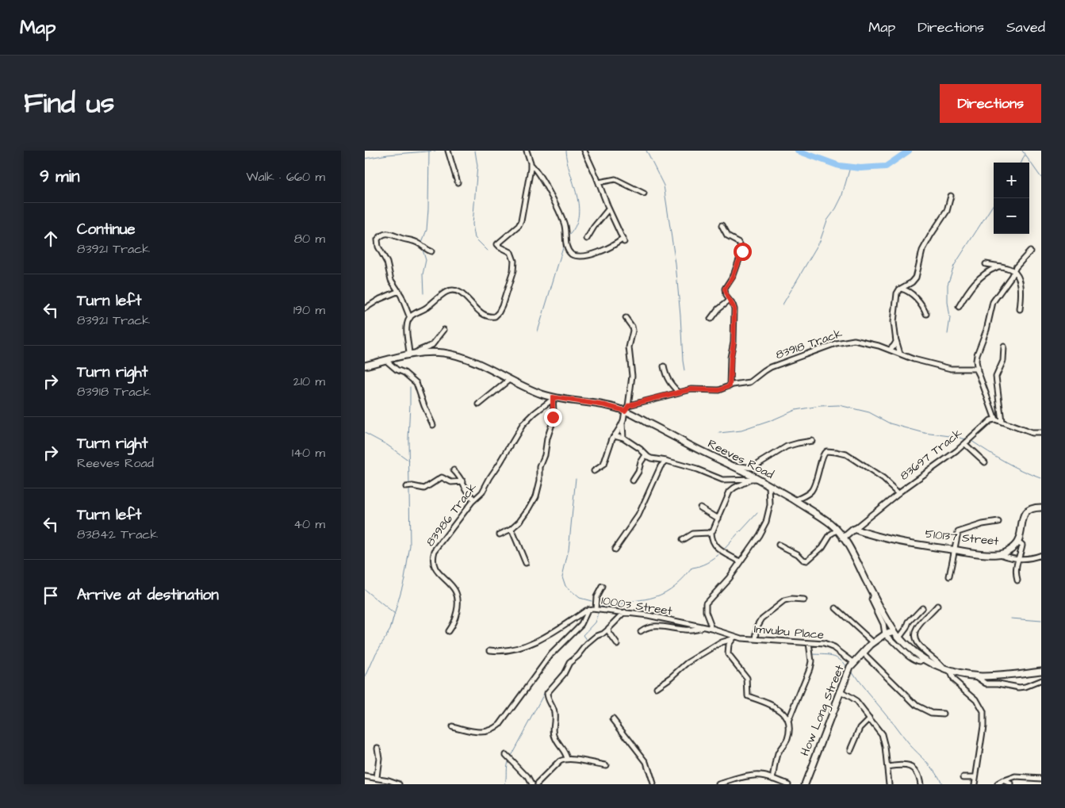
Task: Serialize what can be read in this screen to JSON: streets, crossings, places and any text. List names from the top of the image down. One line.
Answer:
{"streets":{"street":["83918 Track","83697 Track","Reeves Road","83986 Track","510137 Street","10003 Street","Imvubu Place","How Long Street"]},"crossings":[["83918 Track","Reeves Road"],["83697 Track","Reeves Road"],["83697 Track","510137 Street"],["Reeves Road","83986 Track"],["Reeves Road","How Long Street"],["10003 Street","Imvubu Place"],["Imvubu Place","How Long Street"]],"page":{"header":"Map","nav":["Map","Directions","Saved"],"title":"Find us","buttons":"Directions","heading":["9 min","Walk · 660 m"],"map_buttons":["+","−"],"list":[["Continue","83921 Track","80 m"],["Turn left","83921 Track","190 m"],["Turn right","83918 Track","210 m"],["Turn right","Reeves Road","140 m"],["Turn left","83842 Track","40 m"],"Arrive at destination"]}}
